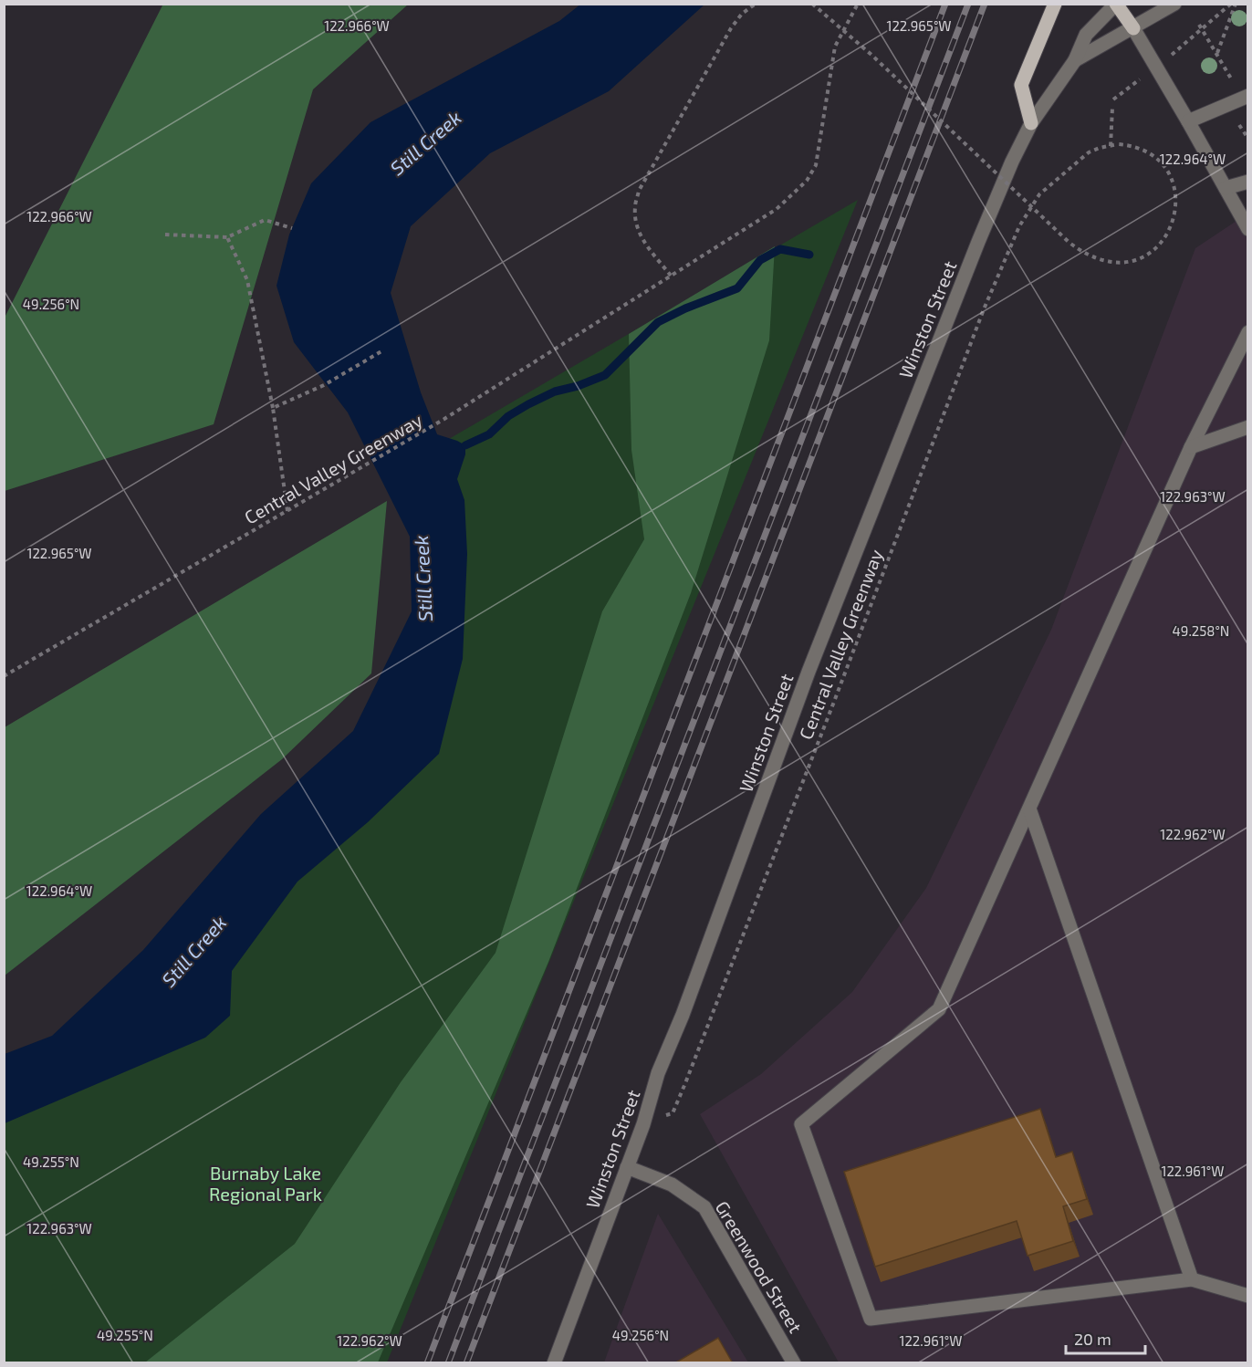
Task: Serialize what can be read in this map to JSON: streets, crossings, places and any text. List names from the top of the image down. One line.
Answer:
{"streets":{"street":["Winston Street","Greenwood Street"],"path":["Central Valley Greenway"]},"crossings":[["Winston Street","Greenwood Street"]],"water":["Still Creek"],"parks":["Burnaby Lake Regional Park"],"scale_bar":"20 m","coordinates":["122.966°W","122.965°W","122.964°W","49.256°N","122.963°W","49.258°N","122.962°W","49.255°N","122.961°W"]}
